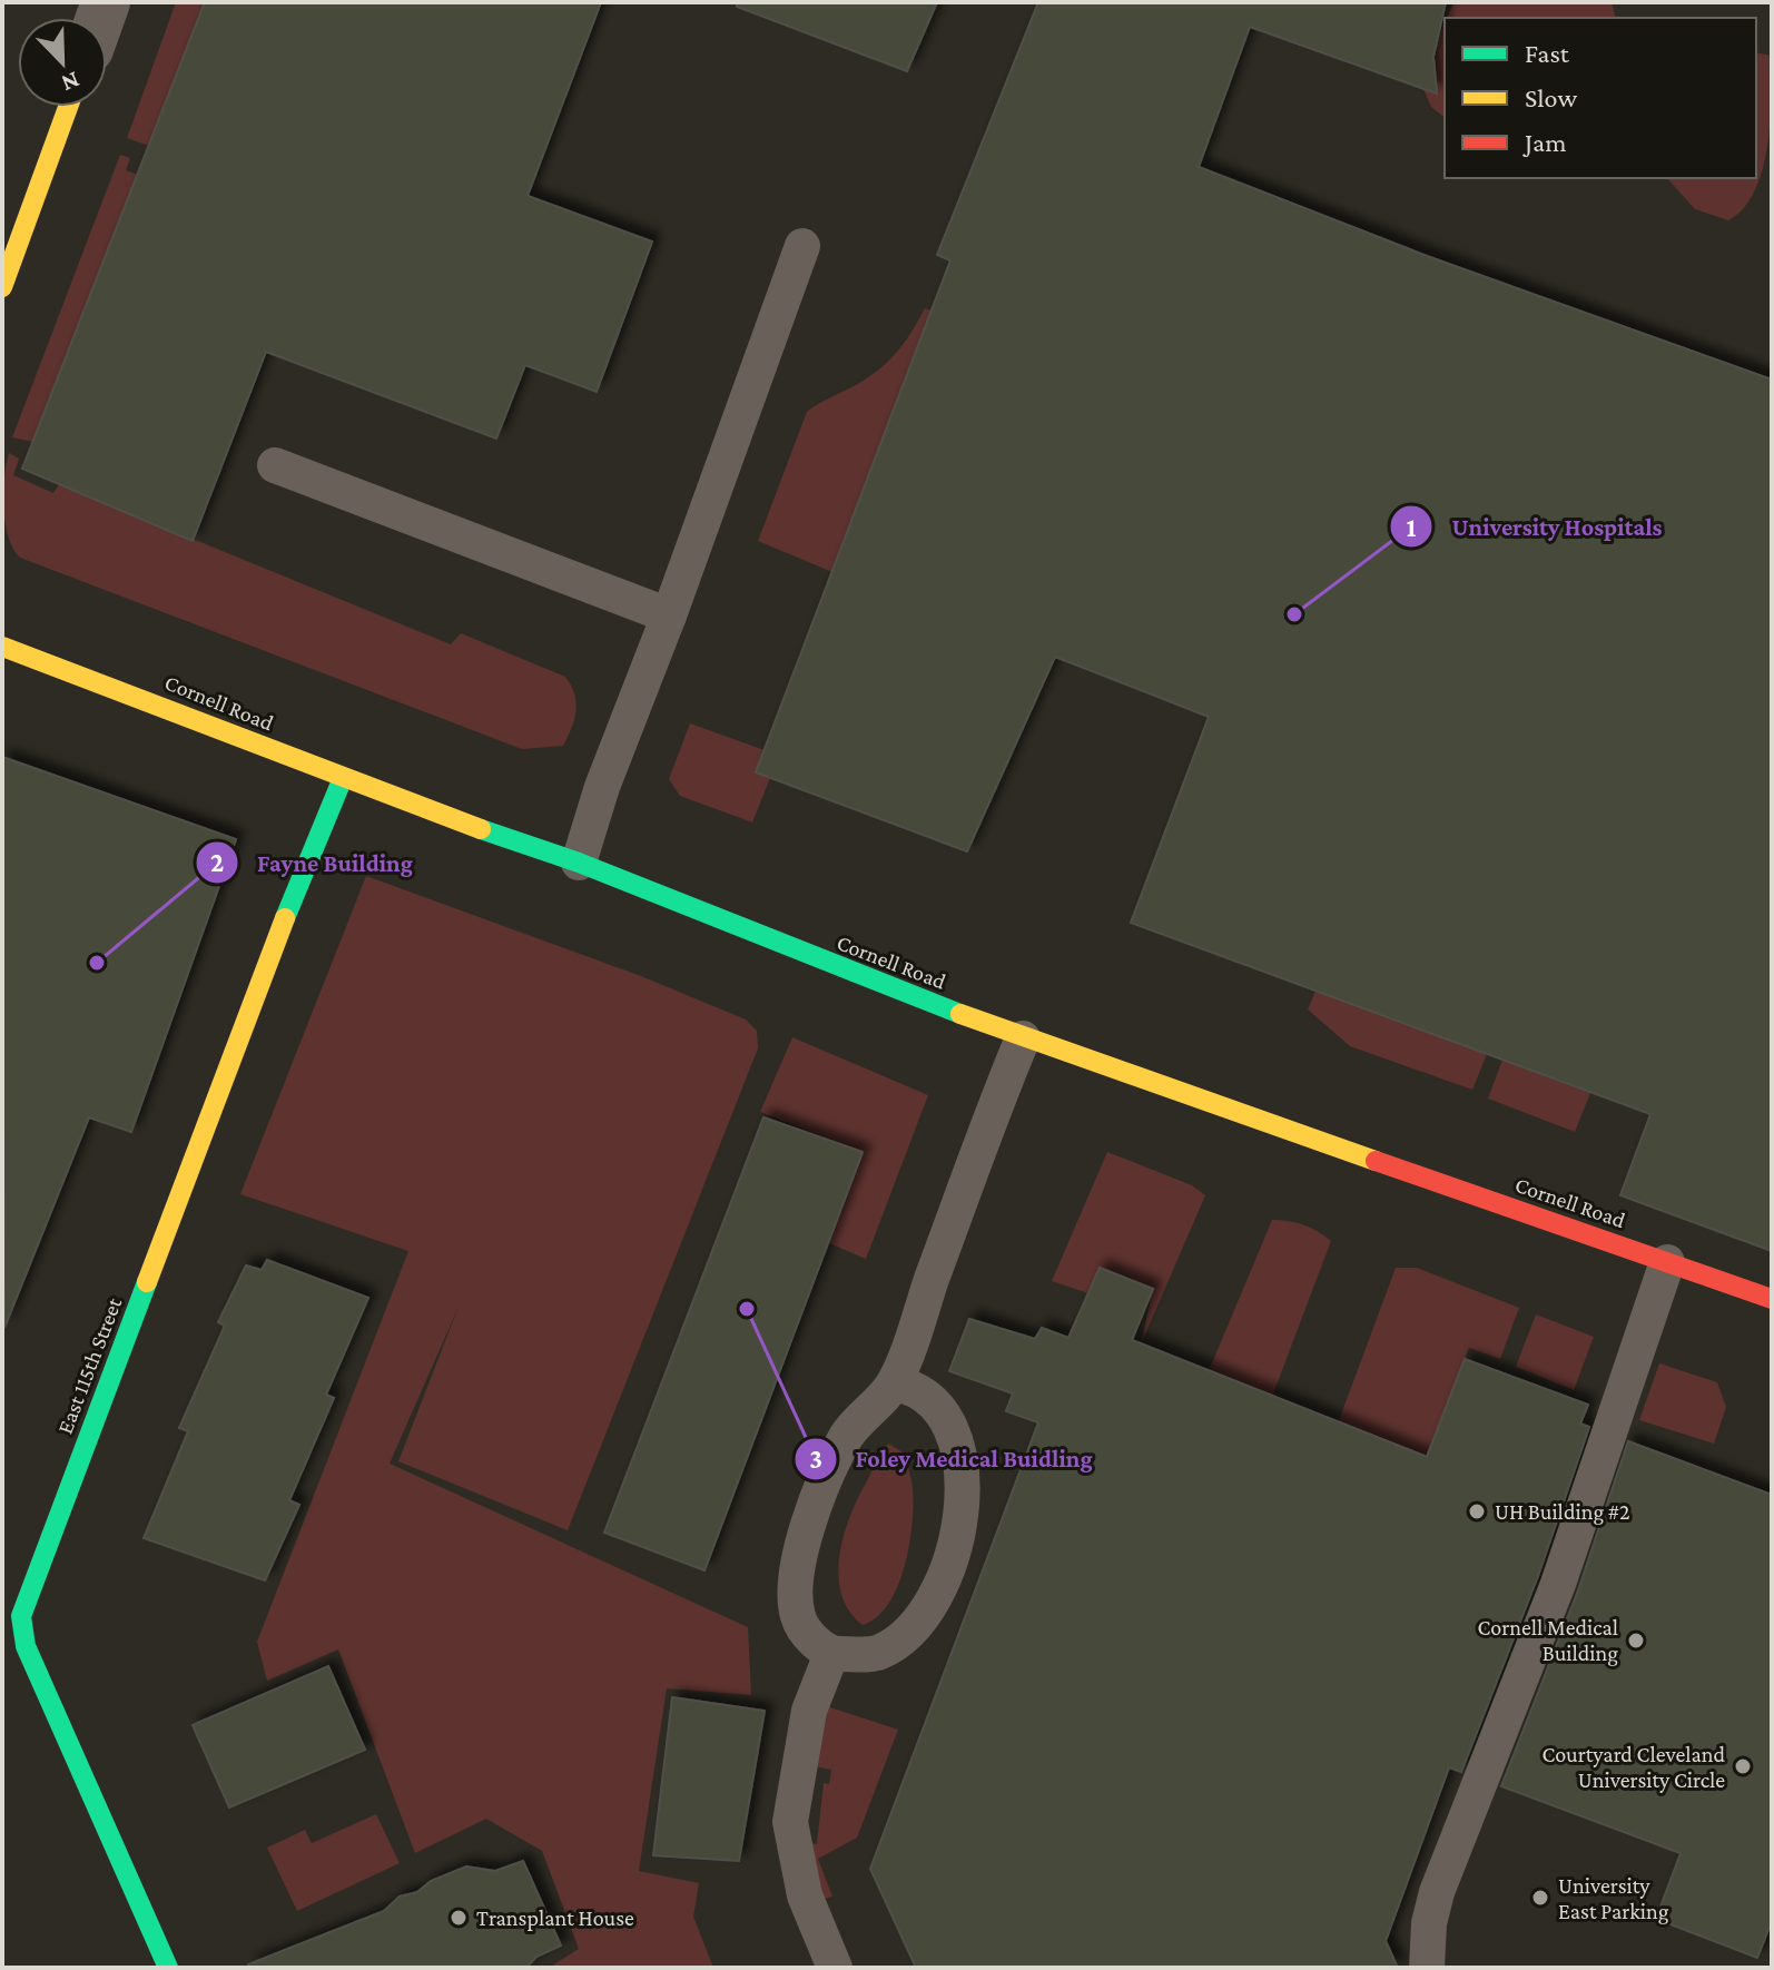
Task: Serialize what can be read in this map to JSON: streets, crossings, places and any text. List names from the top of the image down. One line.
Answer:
{"streets":{"street":["Cornell Road","East 115th Street"]},"crossings":[["Cornell Road","East 115th Street"]],"places":["University Hospitals","Fayne Building","Foley Medical Buidling","UH Building #2","Cornell Medical Building","Courtyard Cleveland University Circle","University East Parking","Transplant House"],"legend":["Fast","Slow","Jam"],"north":"bottom right"}
